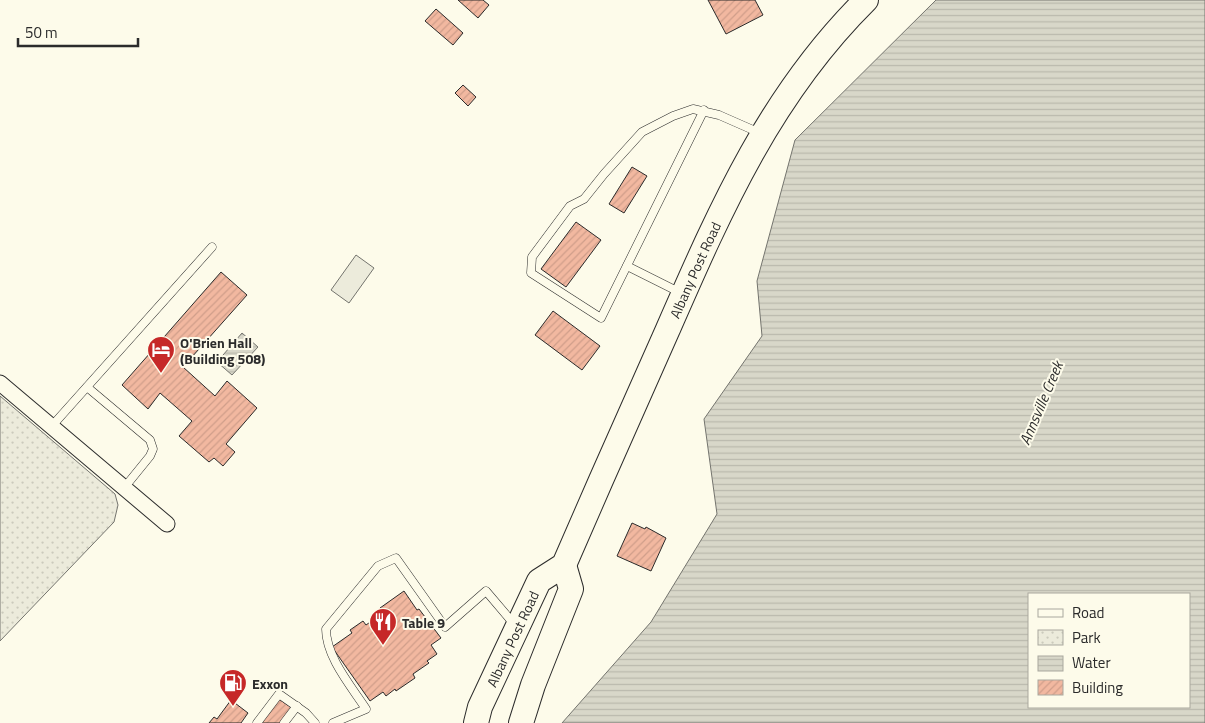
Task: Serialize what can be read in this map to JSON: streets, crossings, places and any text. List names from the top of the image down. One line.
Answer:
{"streets":{"highway":["Albany Post Road"]},"water":["Annsville Creek"],"places":{"hotel":["O'Brien Hall (Building 508)"],"restaurant":["Table 9"],"fuel station":["Exxon"]},"legend":["Road","Park","Water","Building"],"scale_bar":"50 m"}
